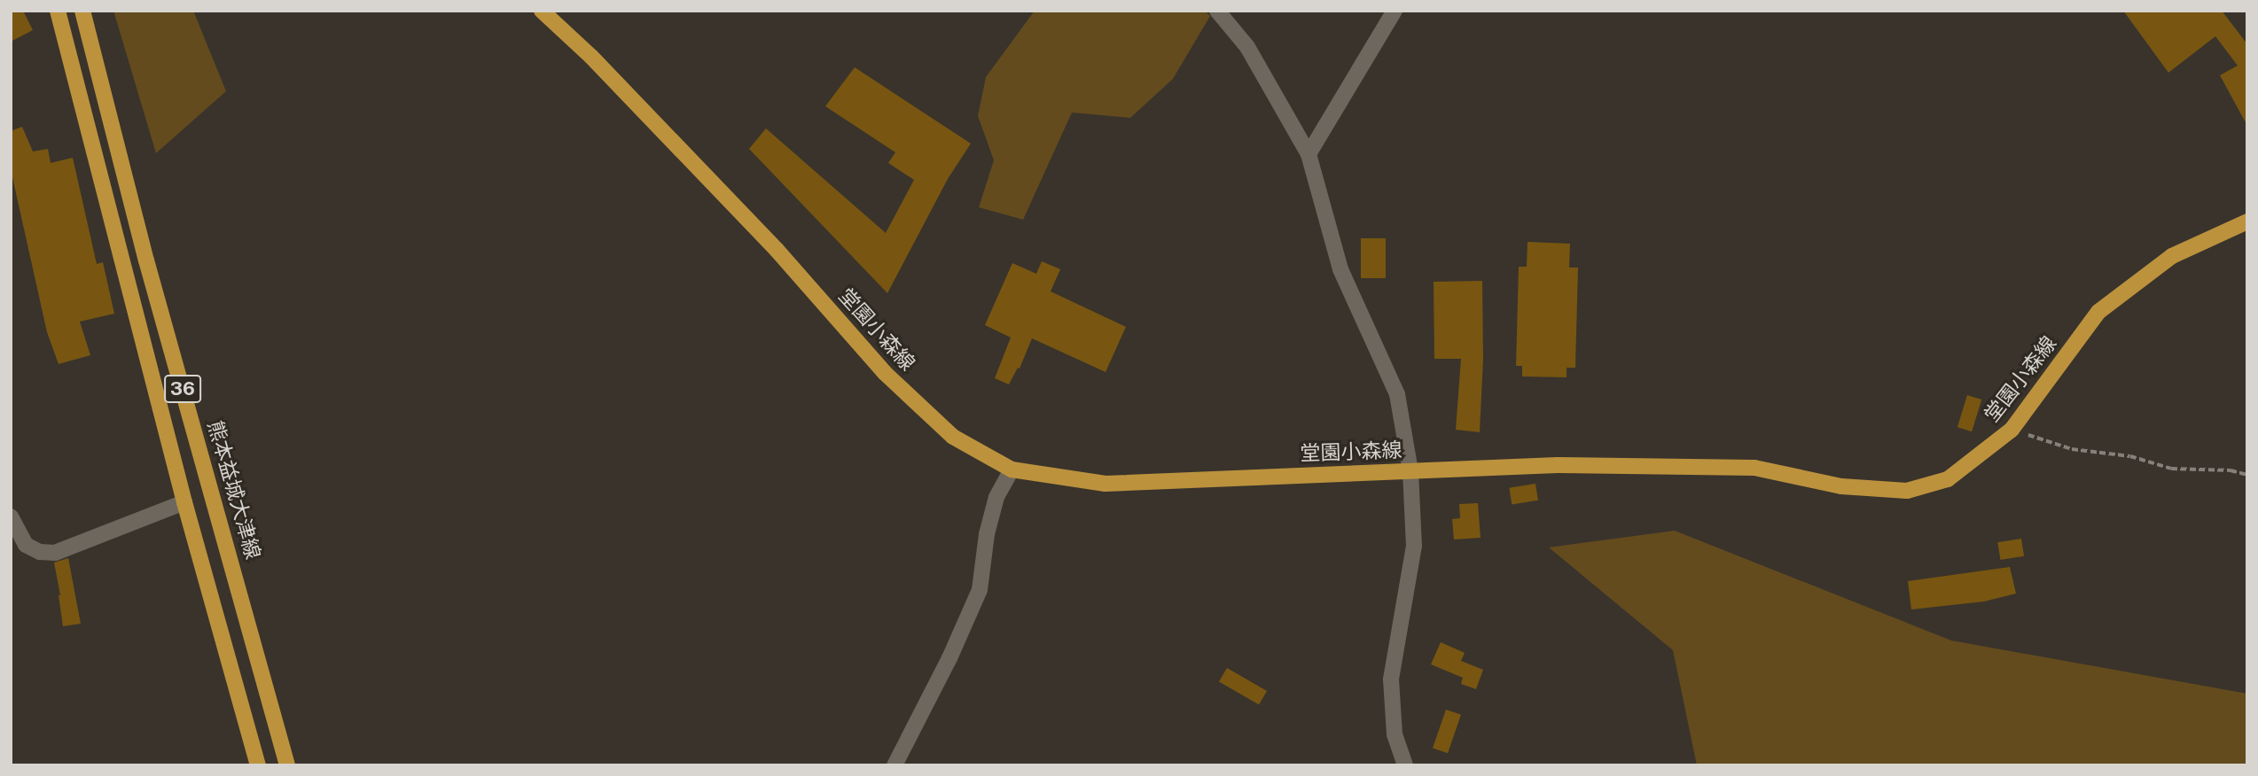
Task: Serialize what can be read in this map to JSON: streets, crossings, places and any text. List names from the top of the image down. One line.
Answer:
{"streets":{"main road":["堂園小森線","36","熊本益城大津線"]}}
